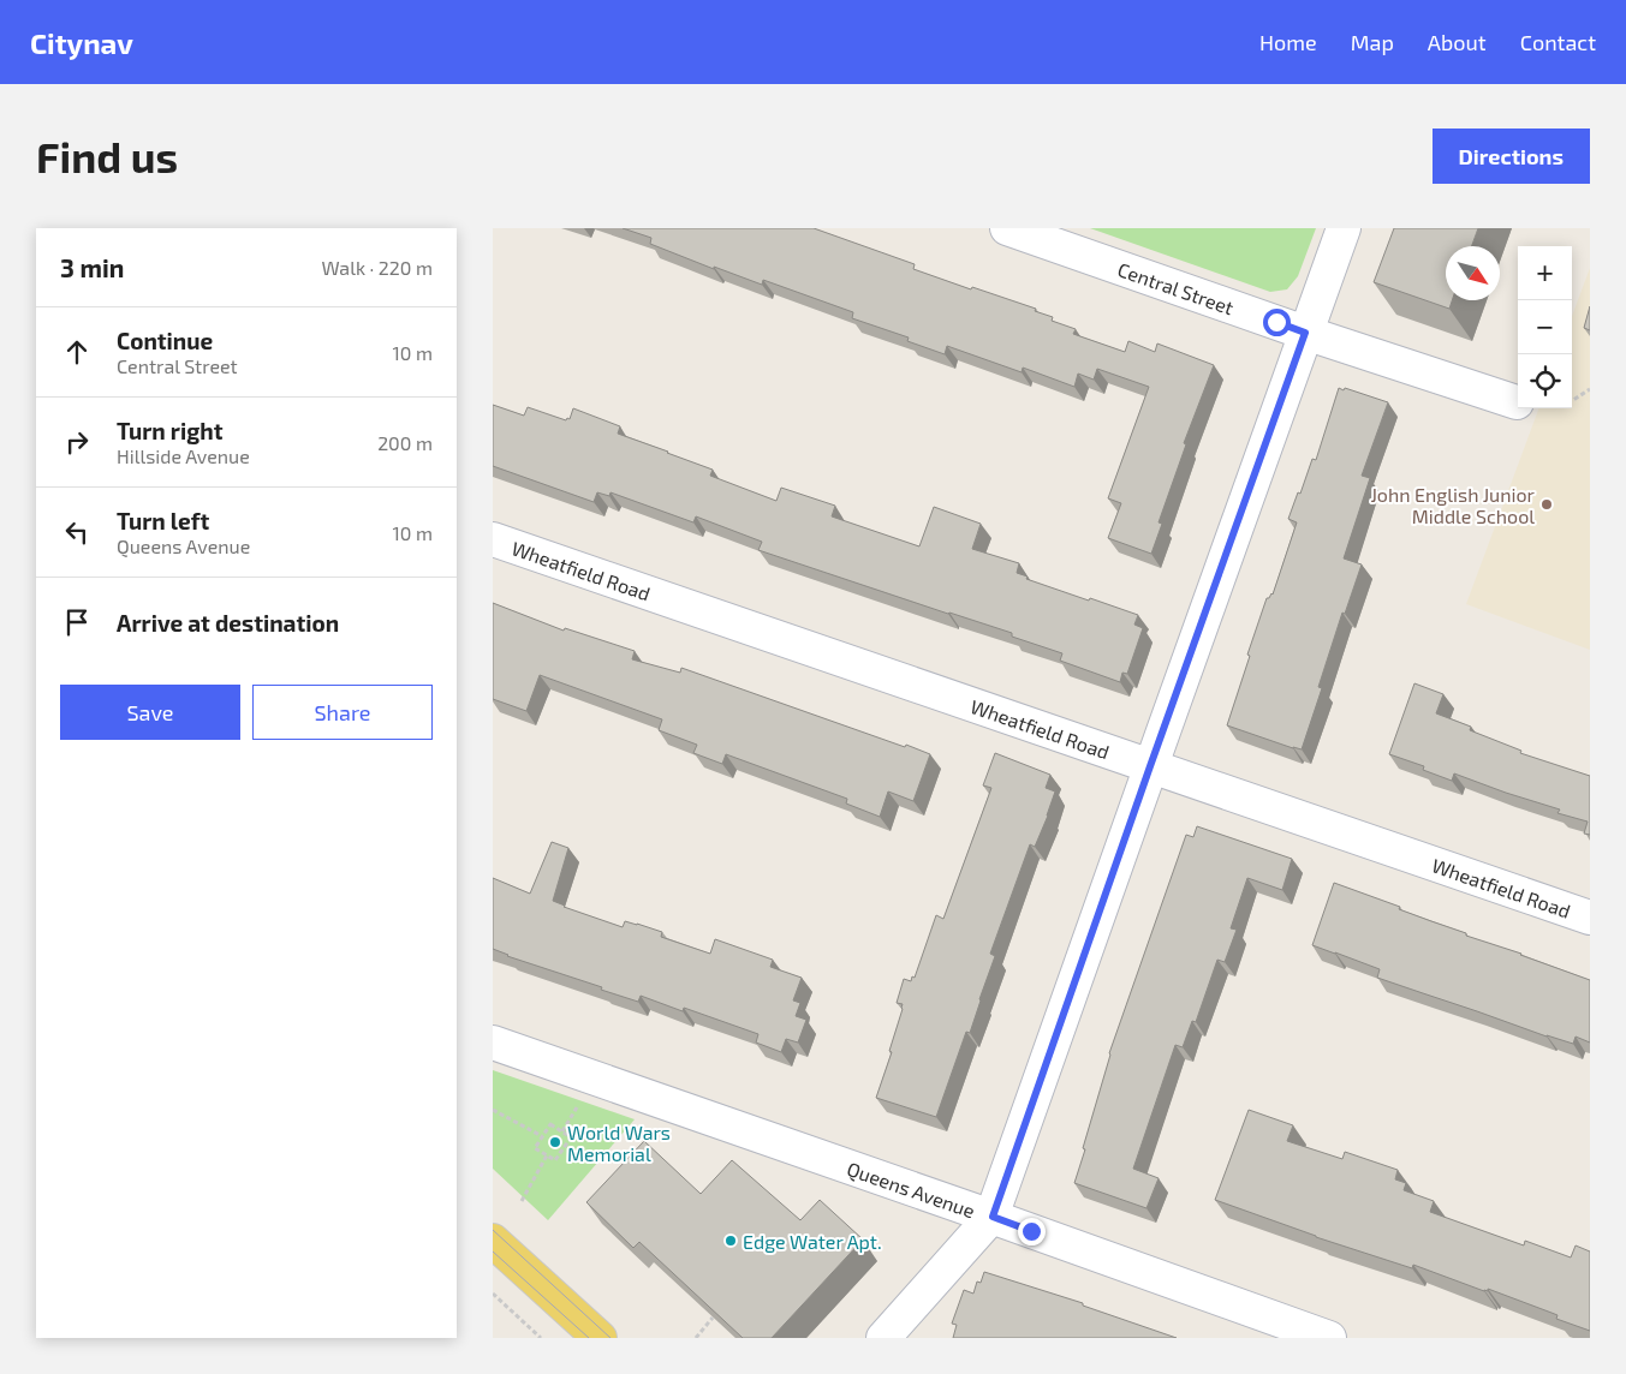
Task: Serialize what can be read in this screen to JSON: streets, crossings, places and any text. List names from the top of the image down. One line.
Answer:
{"streets":{"street":["Central Street","Wheatfield Road","Queens Avenue"]},"places":["John English Junior Middle School","World Wars Memorial","Edge Water Apt."],"north":"bottom right","page":{"header":"Citynav","nav":["Home","Map","About","Contact"],"buttons":["Directions",["Save","Share"]],"title":"Find us","heading":["3 min","Walk · 220 m"],"map_buttons":["+","−"],"list":[["Continue","Central Street","10 m"],["Turn right","Hillside Avenue","200 m"],["Turn left","Queens Avenue","10 m"],"Arrive at destination"]}}
